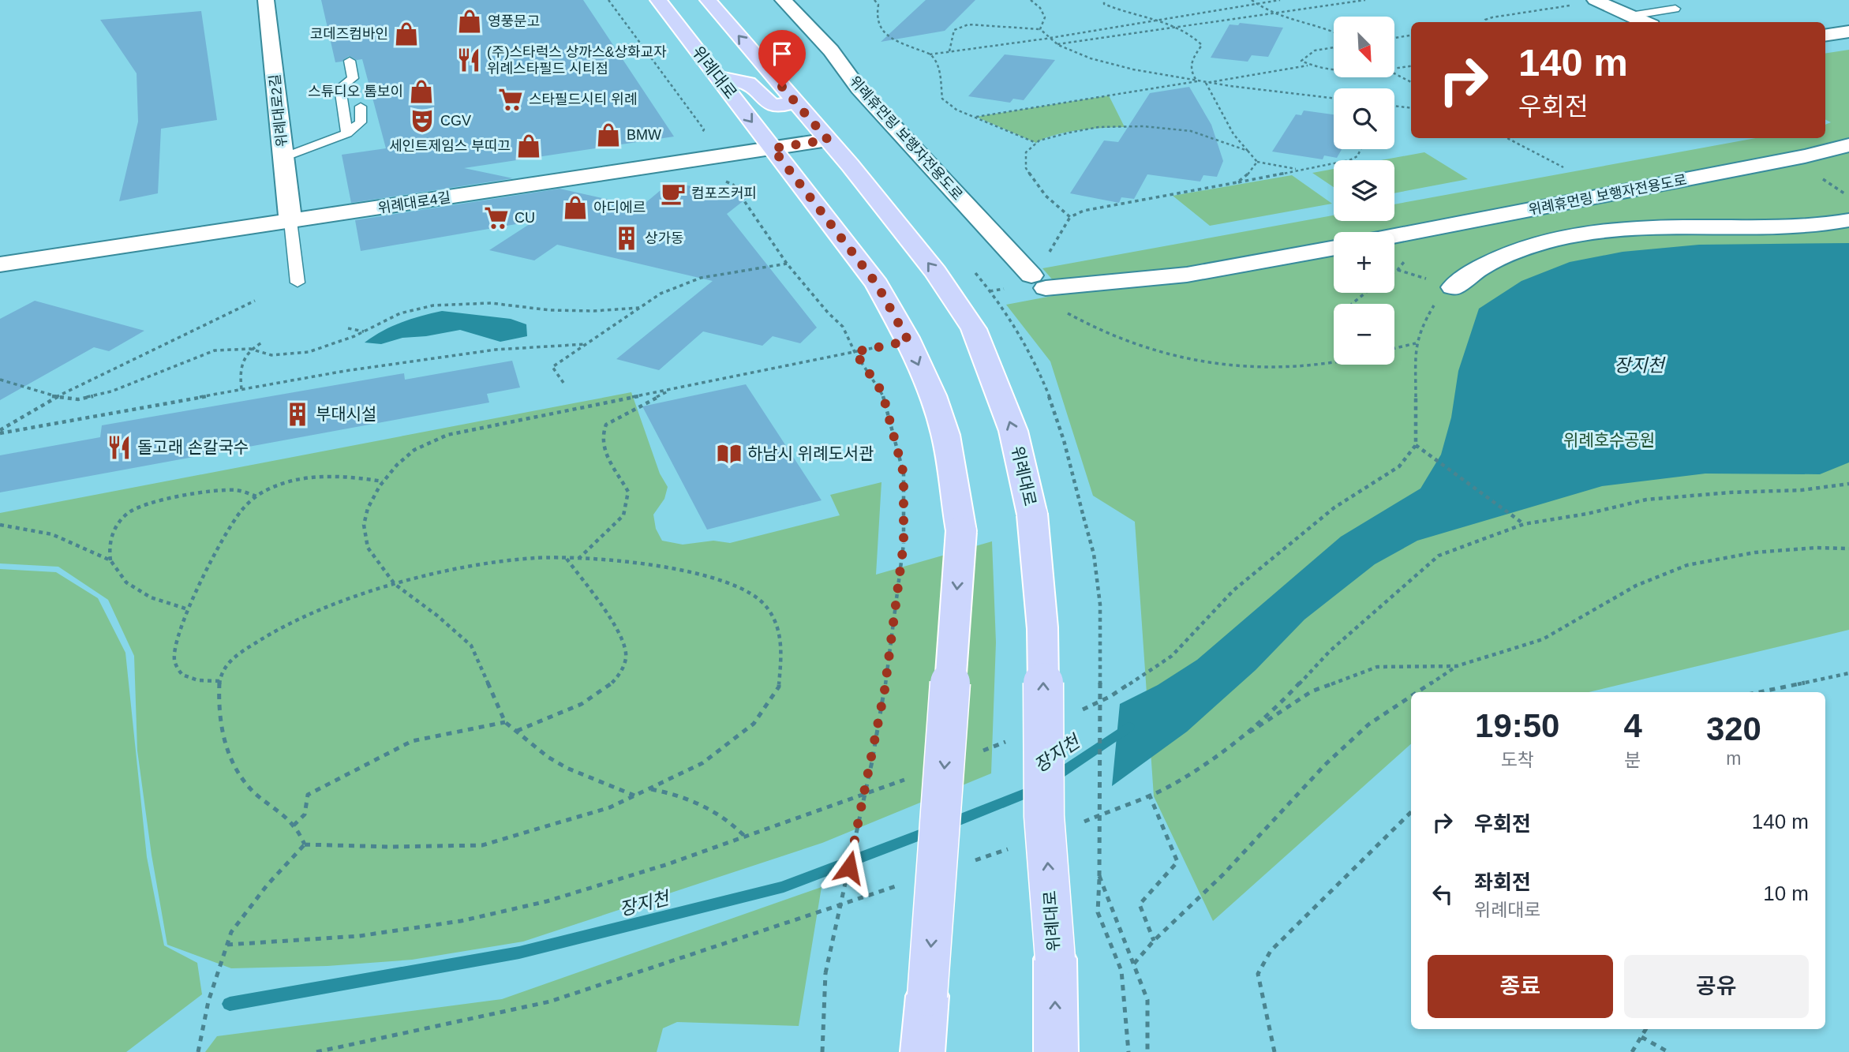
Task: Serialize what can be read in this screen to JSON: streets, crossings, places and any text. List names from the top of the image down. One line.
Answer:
{"streets":{"main road":["위례대로"],"street":["위례대로2길","위례휴먼링 보행자전용도로","위례대로4길"]},"crossings":[["위례대로","위례대로4길"],["위례대로2길","위례대로4길"]],"water":["장지천"],"parks":["위례호수공원"],"places":{"shop":["영풍문고","코데즈컴바인","스튜디오 톰보이","BMW","세인트제임스 부띠끄","아디에르"],"restaurant":["(주)스타럭스 상까스&상화교자 위례스타필드 시티점","돌고래 손칼국수"],"supermarket":["스타필드시티 위례","CU"],"theatre":["CGV"],"cafe":["컴포즈커피"],"building":["상가동","부대시설"],"library":["하남시 위례도서관"]},"north":"bottom right","page":{"map_buttons":["+","−"],"turn":["140 m","우회전"],"eta":["19:50","도착","4","분","320","m"],"list":[{"name":"우회전","value":"140 m"},{"name":"좌회전","note":"위례대로","value":"10 m"}],"buttons":["종료","공유"]}}
